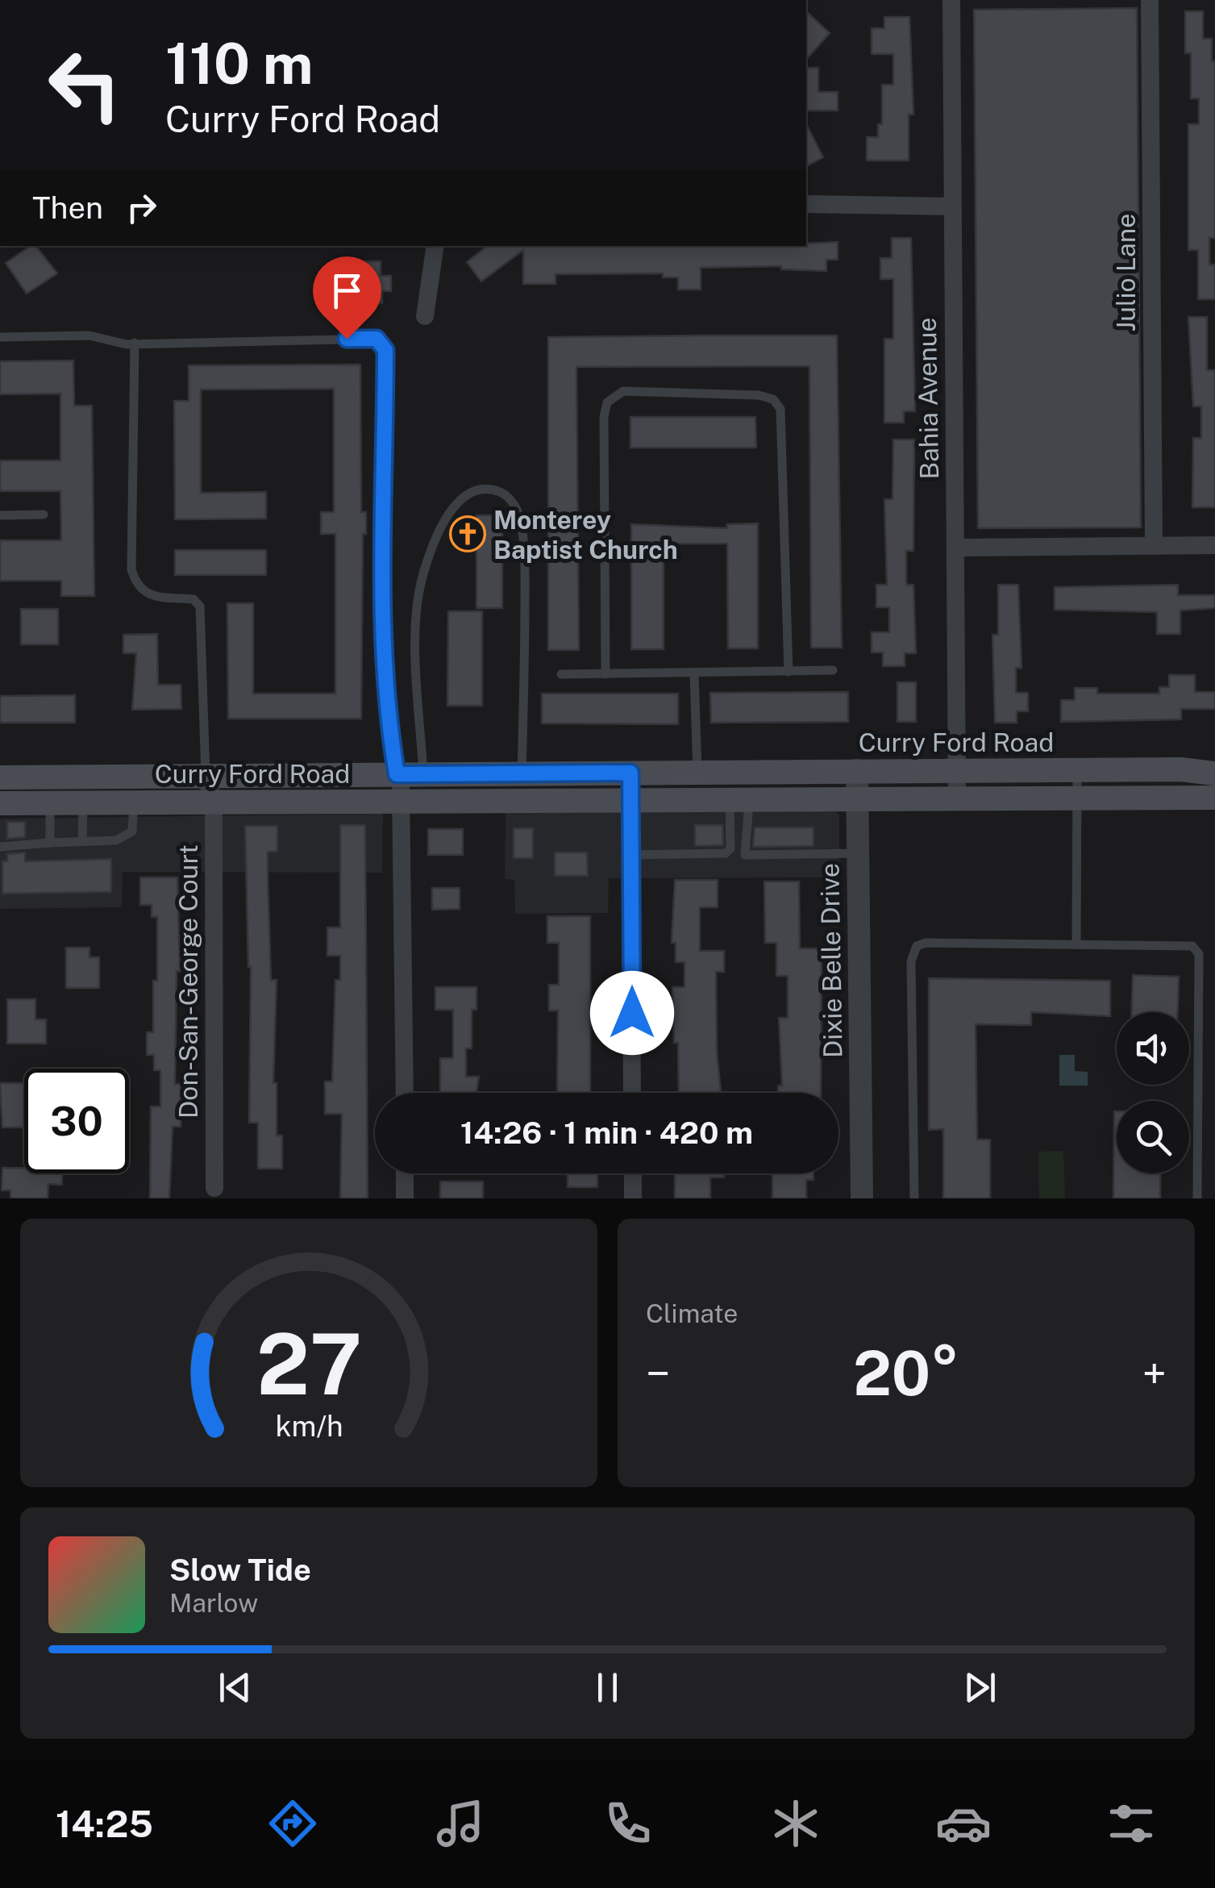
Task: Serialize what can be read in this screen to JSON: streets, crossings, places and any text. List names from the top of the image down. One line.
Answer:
{"streets":{"main road":["Curry Ford Road"],"street":["Julio Lane","Bahia Avenue","Dixie Belle Drive","Don-San-George Court"]},"crossings":[["Bahia Avenue","Curry Ford Road"],["Curry Ford Road","Dixie Belle Drive"],["Curry Ford Road","Don-San-George Court"]],"places":{"church":["Monterey Baptist Church"]},"page":{"turn":["110 m","Curry Ford Road"],"then":"Then","limit":"30","trip":"14:26 · 1 min · 420 m","tile":"Climate","heat":["−","20°","+"],"song":["Slow Tide","Marlow"],"tabs":"14:25","gauge":["27","km/h"]}}
